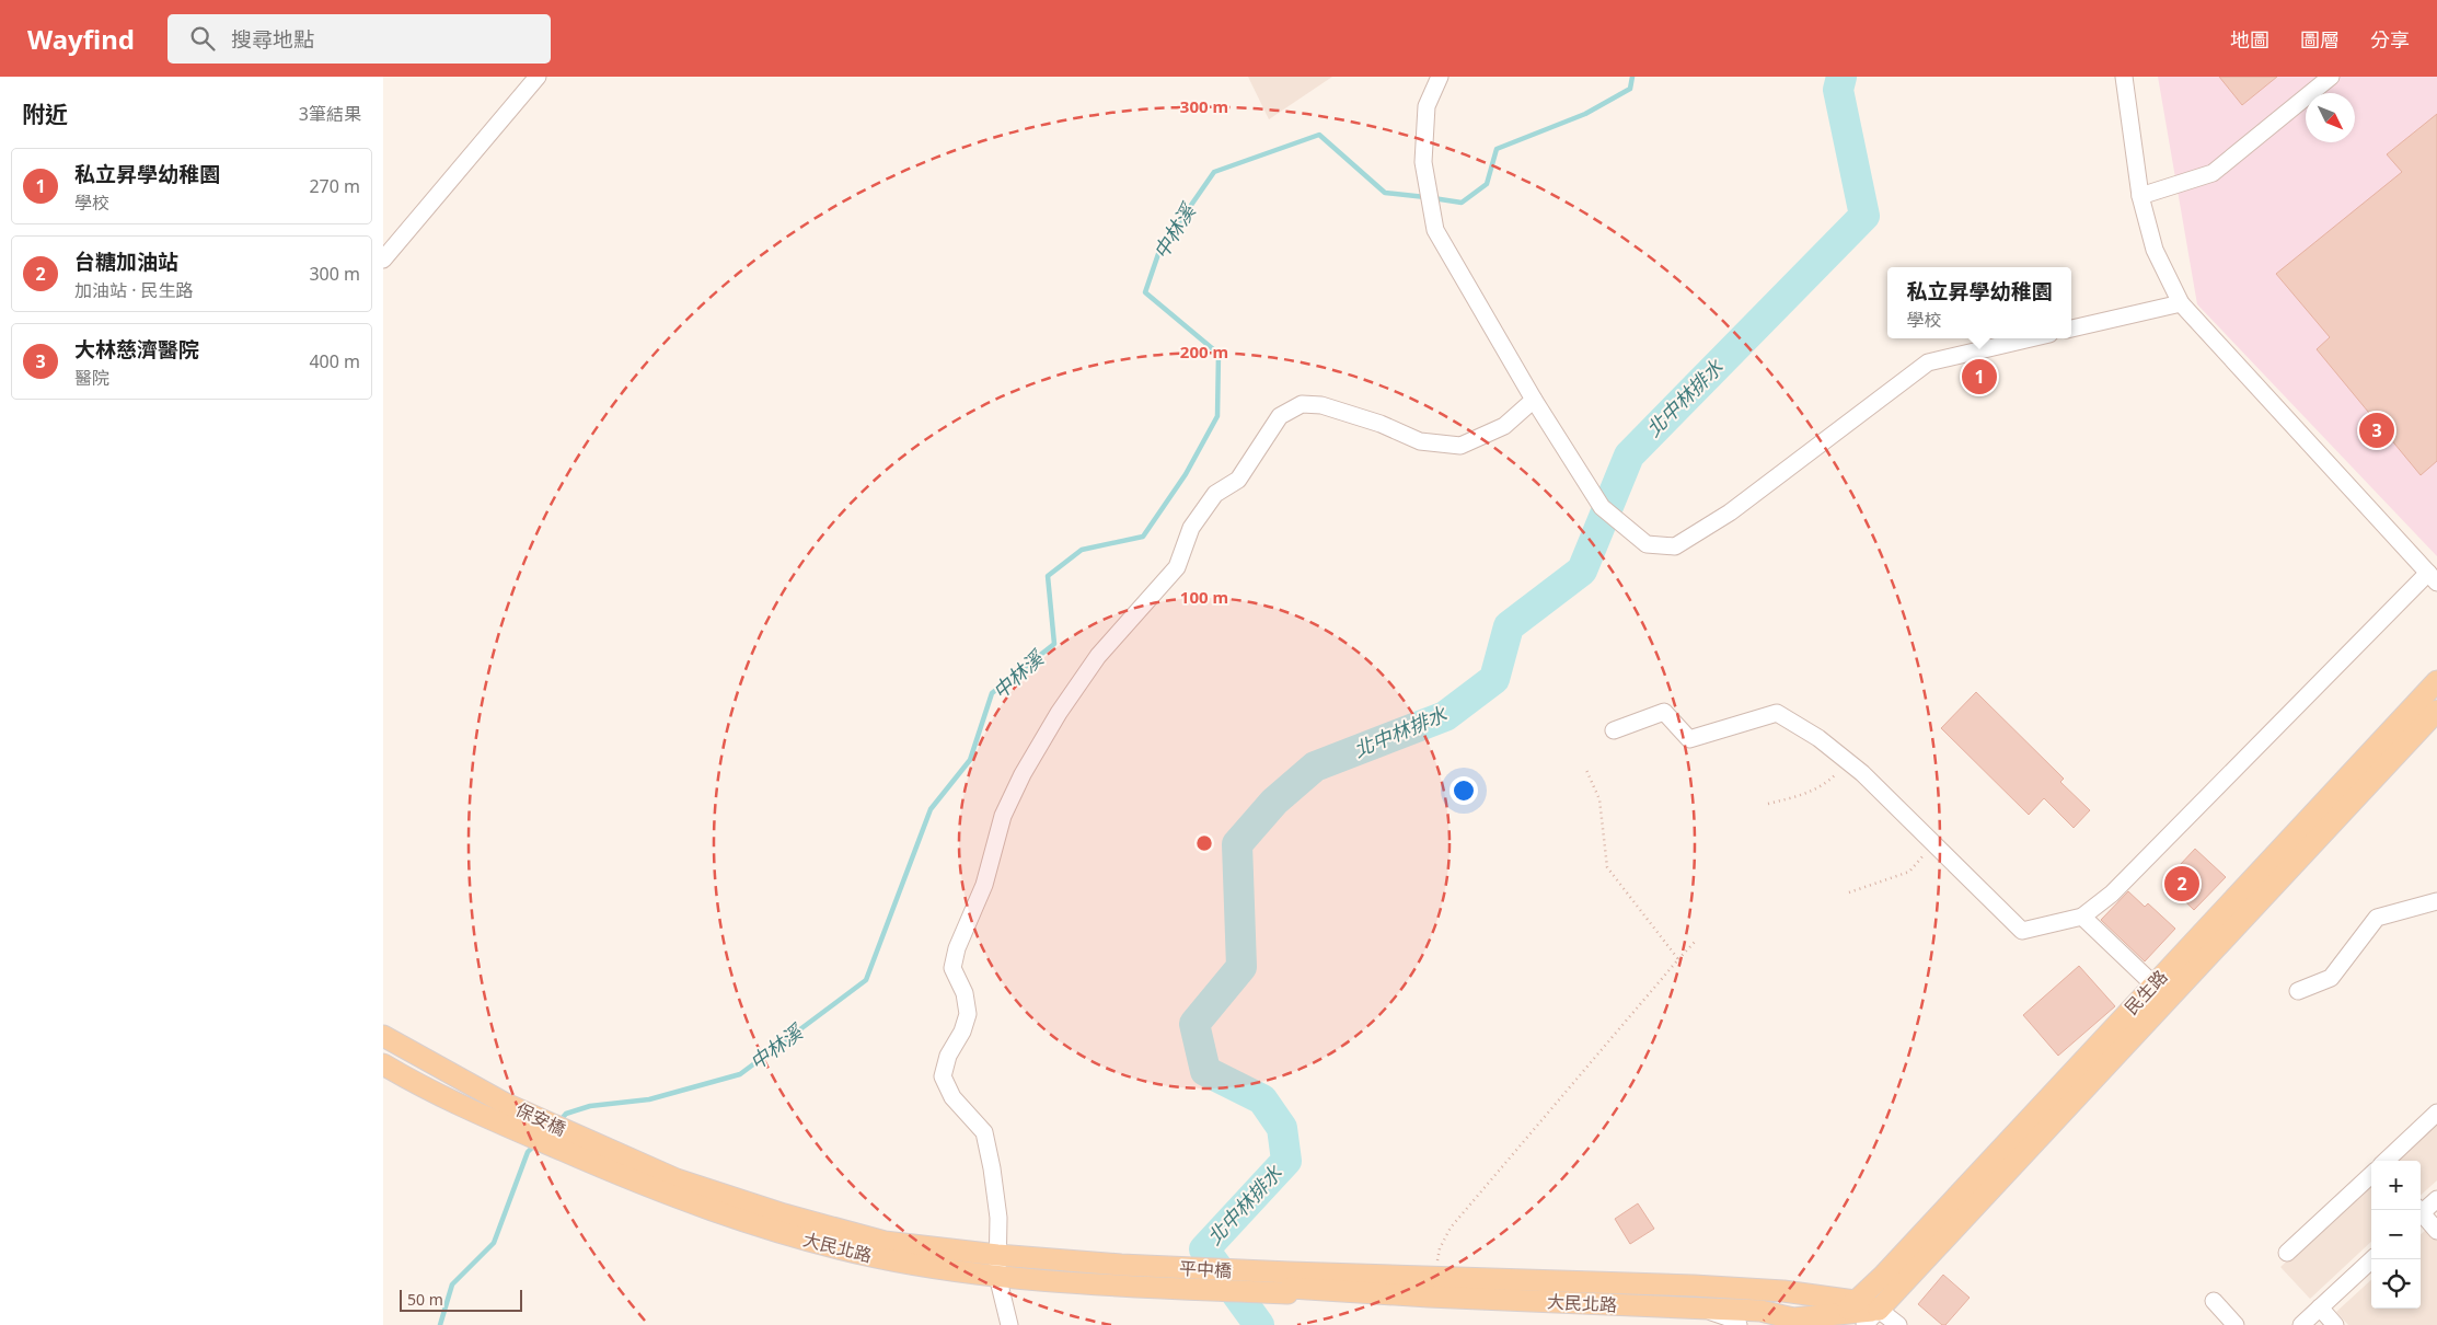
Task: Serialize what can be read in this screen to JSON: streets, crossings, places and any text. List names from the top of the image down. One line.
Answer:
{"streets":{"main road":["民生路","保安橋","大民北路","平中橋"]},"crossings":[["民生路","大民北路"],["保安橋","大民北路"],["大民北路","平中橋"]],"water":["中林溪","北中林排水"],"scale_bar":"50 m","north":"bottom right","page":{"header":"Wayfind","search":"搜尋地點","nav":["地圖","圖層","分享"],"heading":["附近","3筆結果"],"list":[{"mark":"1","name":"私立昇學幼稚園","note":"學校","value":"270 m"},{"mark":"2","name":"台糖加油站","note":"加油站 · 民生路","value":"300 m"},{"mark":"3","name":"大林慈濟醫院","note":"醫院","value":"400 m"}],"popup":["私立昇學幼稚園","學校"],"pins":["1","3","2"],"map_buttons":["+","−"],"scale":"50 m"},"rings":["300 m","200 m","100 m"]}
